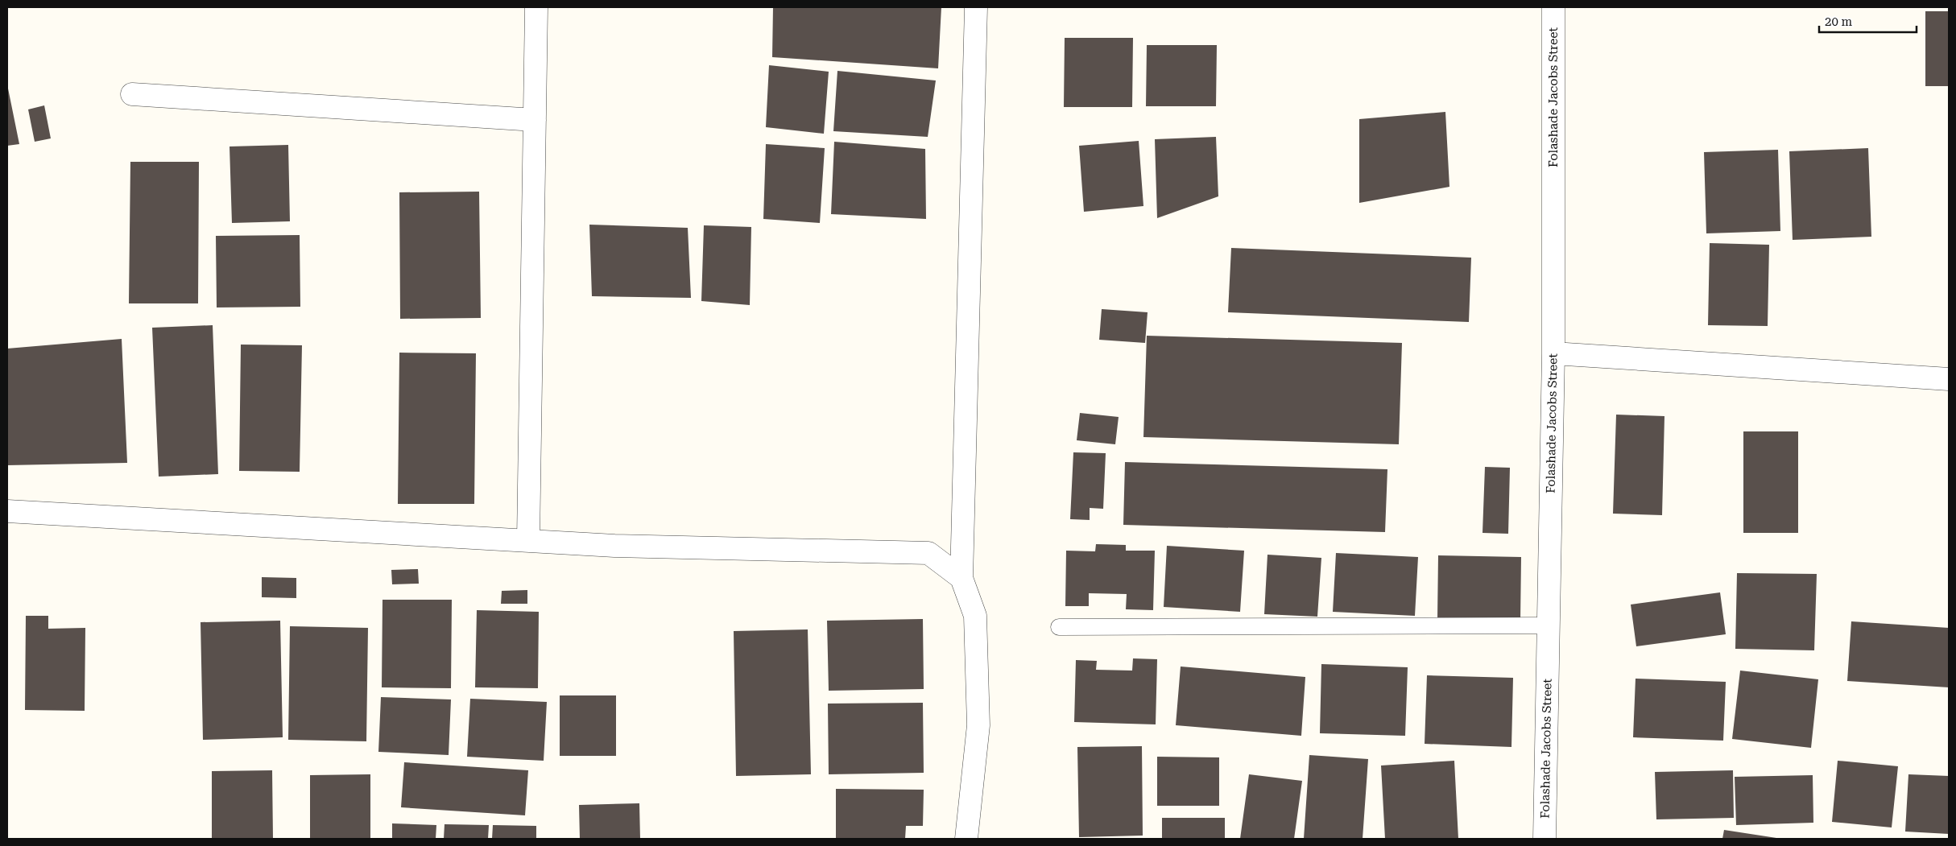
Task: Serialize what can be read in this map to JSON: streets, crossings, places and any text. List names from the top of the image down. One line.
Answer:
{"streets":{"street":["Folashade Jacobs Street"]},"scale_bar":"20 m"}
